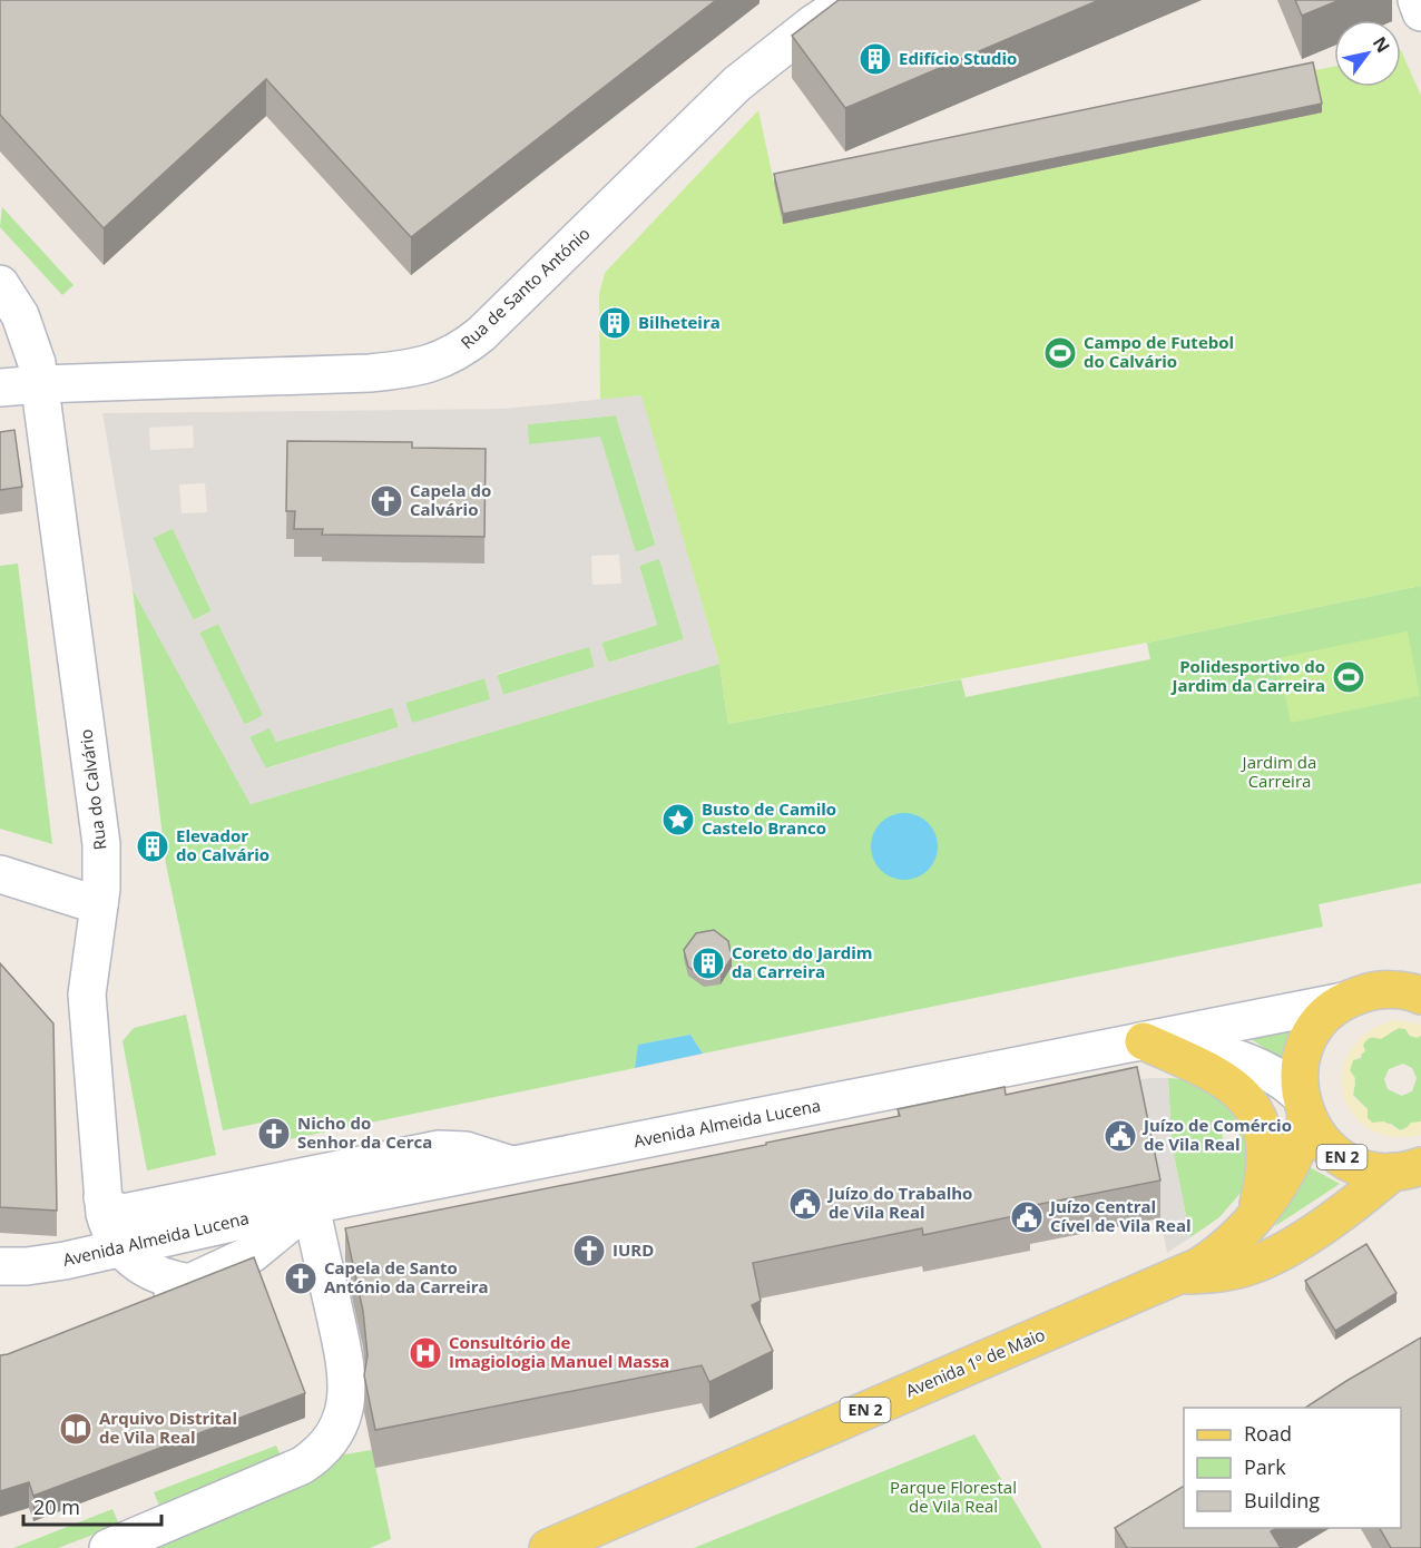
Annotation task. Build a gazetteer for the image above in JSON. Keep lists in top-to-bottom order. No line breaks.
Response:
{"streets":{"main road":["EN 2","Avenida 1º de Maio"],"street":["Rua de Santo António","Rua do Calvário","Avenida Almeida Lucena"]},"crossings":[["Rua de Santo António","Rua do Calvário"],["Rua do Calvário","Avenida Almeida Lucena"],["Avenida Almeida Lucena","EN 2"],["Avenida Almeida Lucena","Avenida 1º de Maio"],["EN 2","Avenida 1º de Maio"]],"parks":["Jardim da Carreira","Parque Florestal de Vila Real"],"places":{"building":["Edifício Studio","Bilheteira","Elevador do Calvário","Coreto do Jardim da Carreira"],"sports":["Campo de Futebol do Calvário","Polidesportivo do Jardim da Carreira"],"church":["Capela do Calvário","Nicho do Senhor da Cerca","IURD","Capela de Santo António da Carreira"],"place":["Busto de Camilo Castelo Branco"],"public building":["Juízo de Comércio de Vila Real","Juízo do Trabalho de Vila Real","Juízo Central Cível de Vila Real"],"hospital":["Consultório de Imagiologia Manuel Massa"],"library":["Arquivo Distrital de Vila Real"]},"legend":["Road","Park","Building"],"scale_bar":"20 m","north":"top right"}
